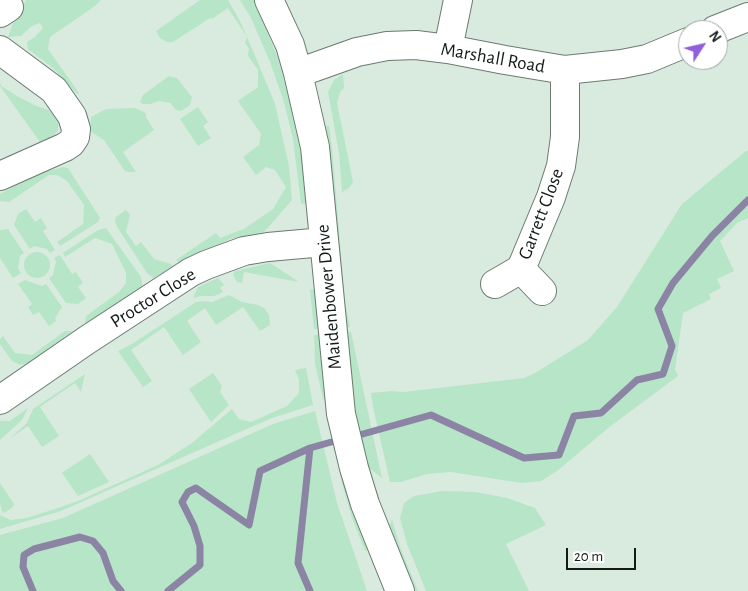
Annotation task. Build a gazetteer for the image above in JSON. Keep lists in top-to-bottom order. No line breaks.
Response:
{"streets":{"street":["Marshall Road","Garrett Close","Maidenbower Drive","Proctor Close"]},"crossings":[["Marshall Road","Garrett Close"],["Marshall Road","Maidenbower Drive"],["Maidenbower Drive","Proctor Close"]],"scale_bar":"20 m","north":"top right"}
